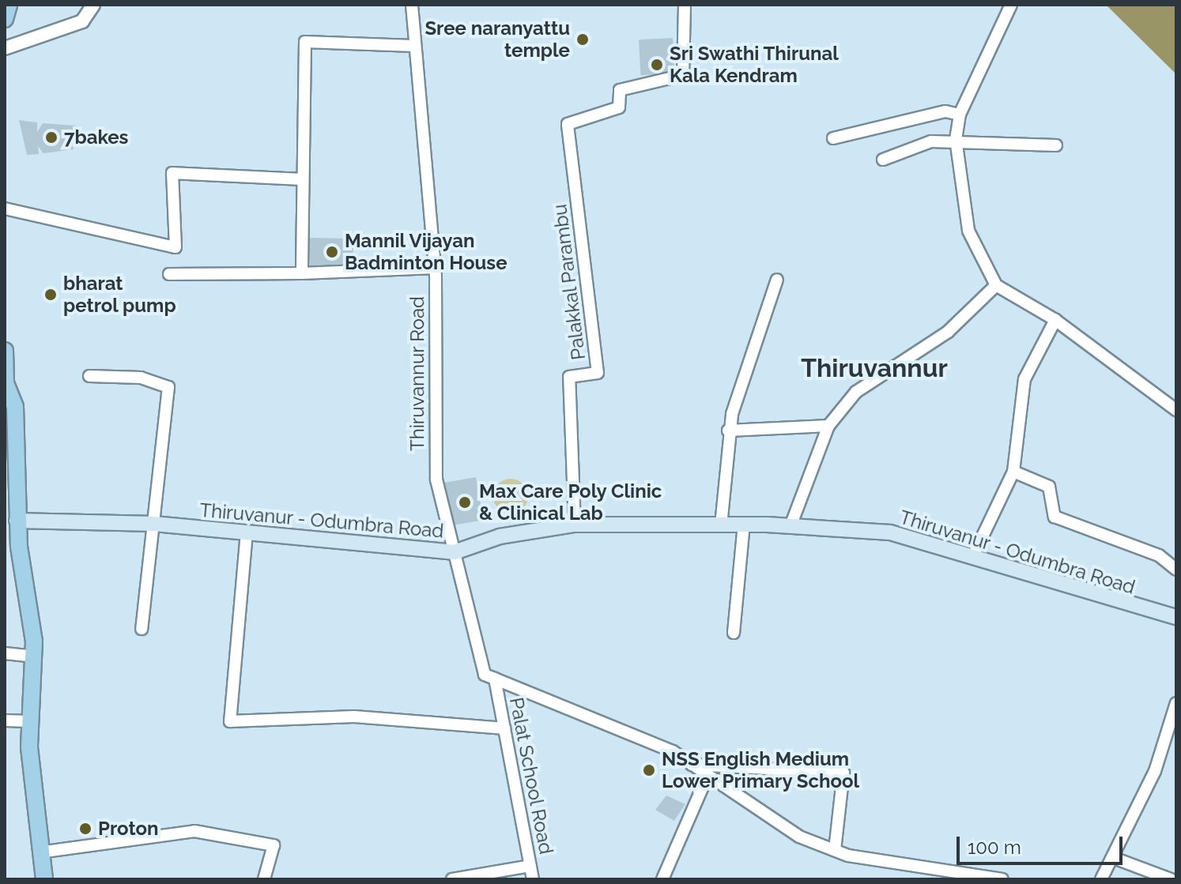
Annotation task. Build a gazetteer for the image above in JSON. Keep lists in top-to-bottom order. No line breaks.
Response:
{"streets":{"main road":["Thiruvanur - Odumbra Road"],"street":["Palakkal Parambu","Thiruvannur Road","Palat School Road"]},"crossings":[["Palakkal Parambu","Thiruvanur - Odumbra Road"],["Thiruvannur Road","Thiruvanur - Odumbra Road"],["Thiruvannur Road","Palat School Road"]],"districts":["Thiruvannur"],"places":["Sree naranyattu temple","Sri Swathi Thirunal Kala Kendram","7bakes","Mannil Vijayan Badminton House","bharat petrol pump","Max Care Poly Clinic & Clinical Lab","NSS English Medium Lower Primary School","Proton"],"scale_bar":"100 m"}
